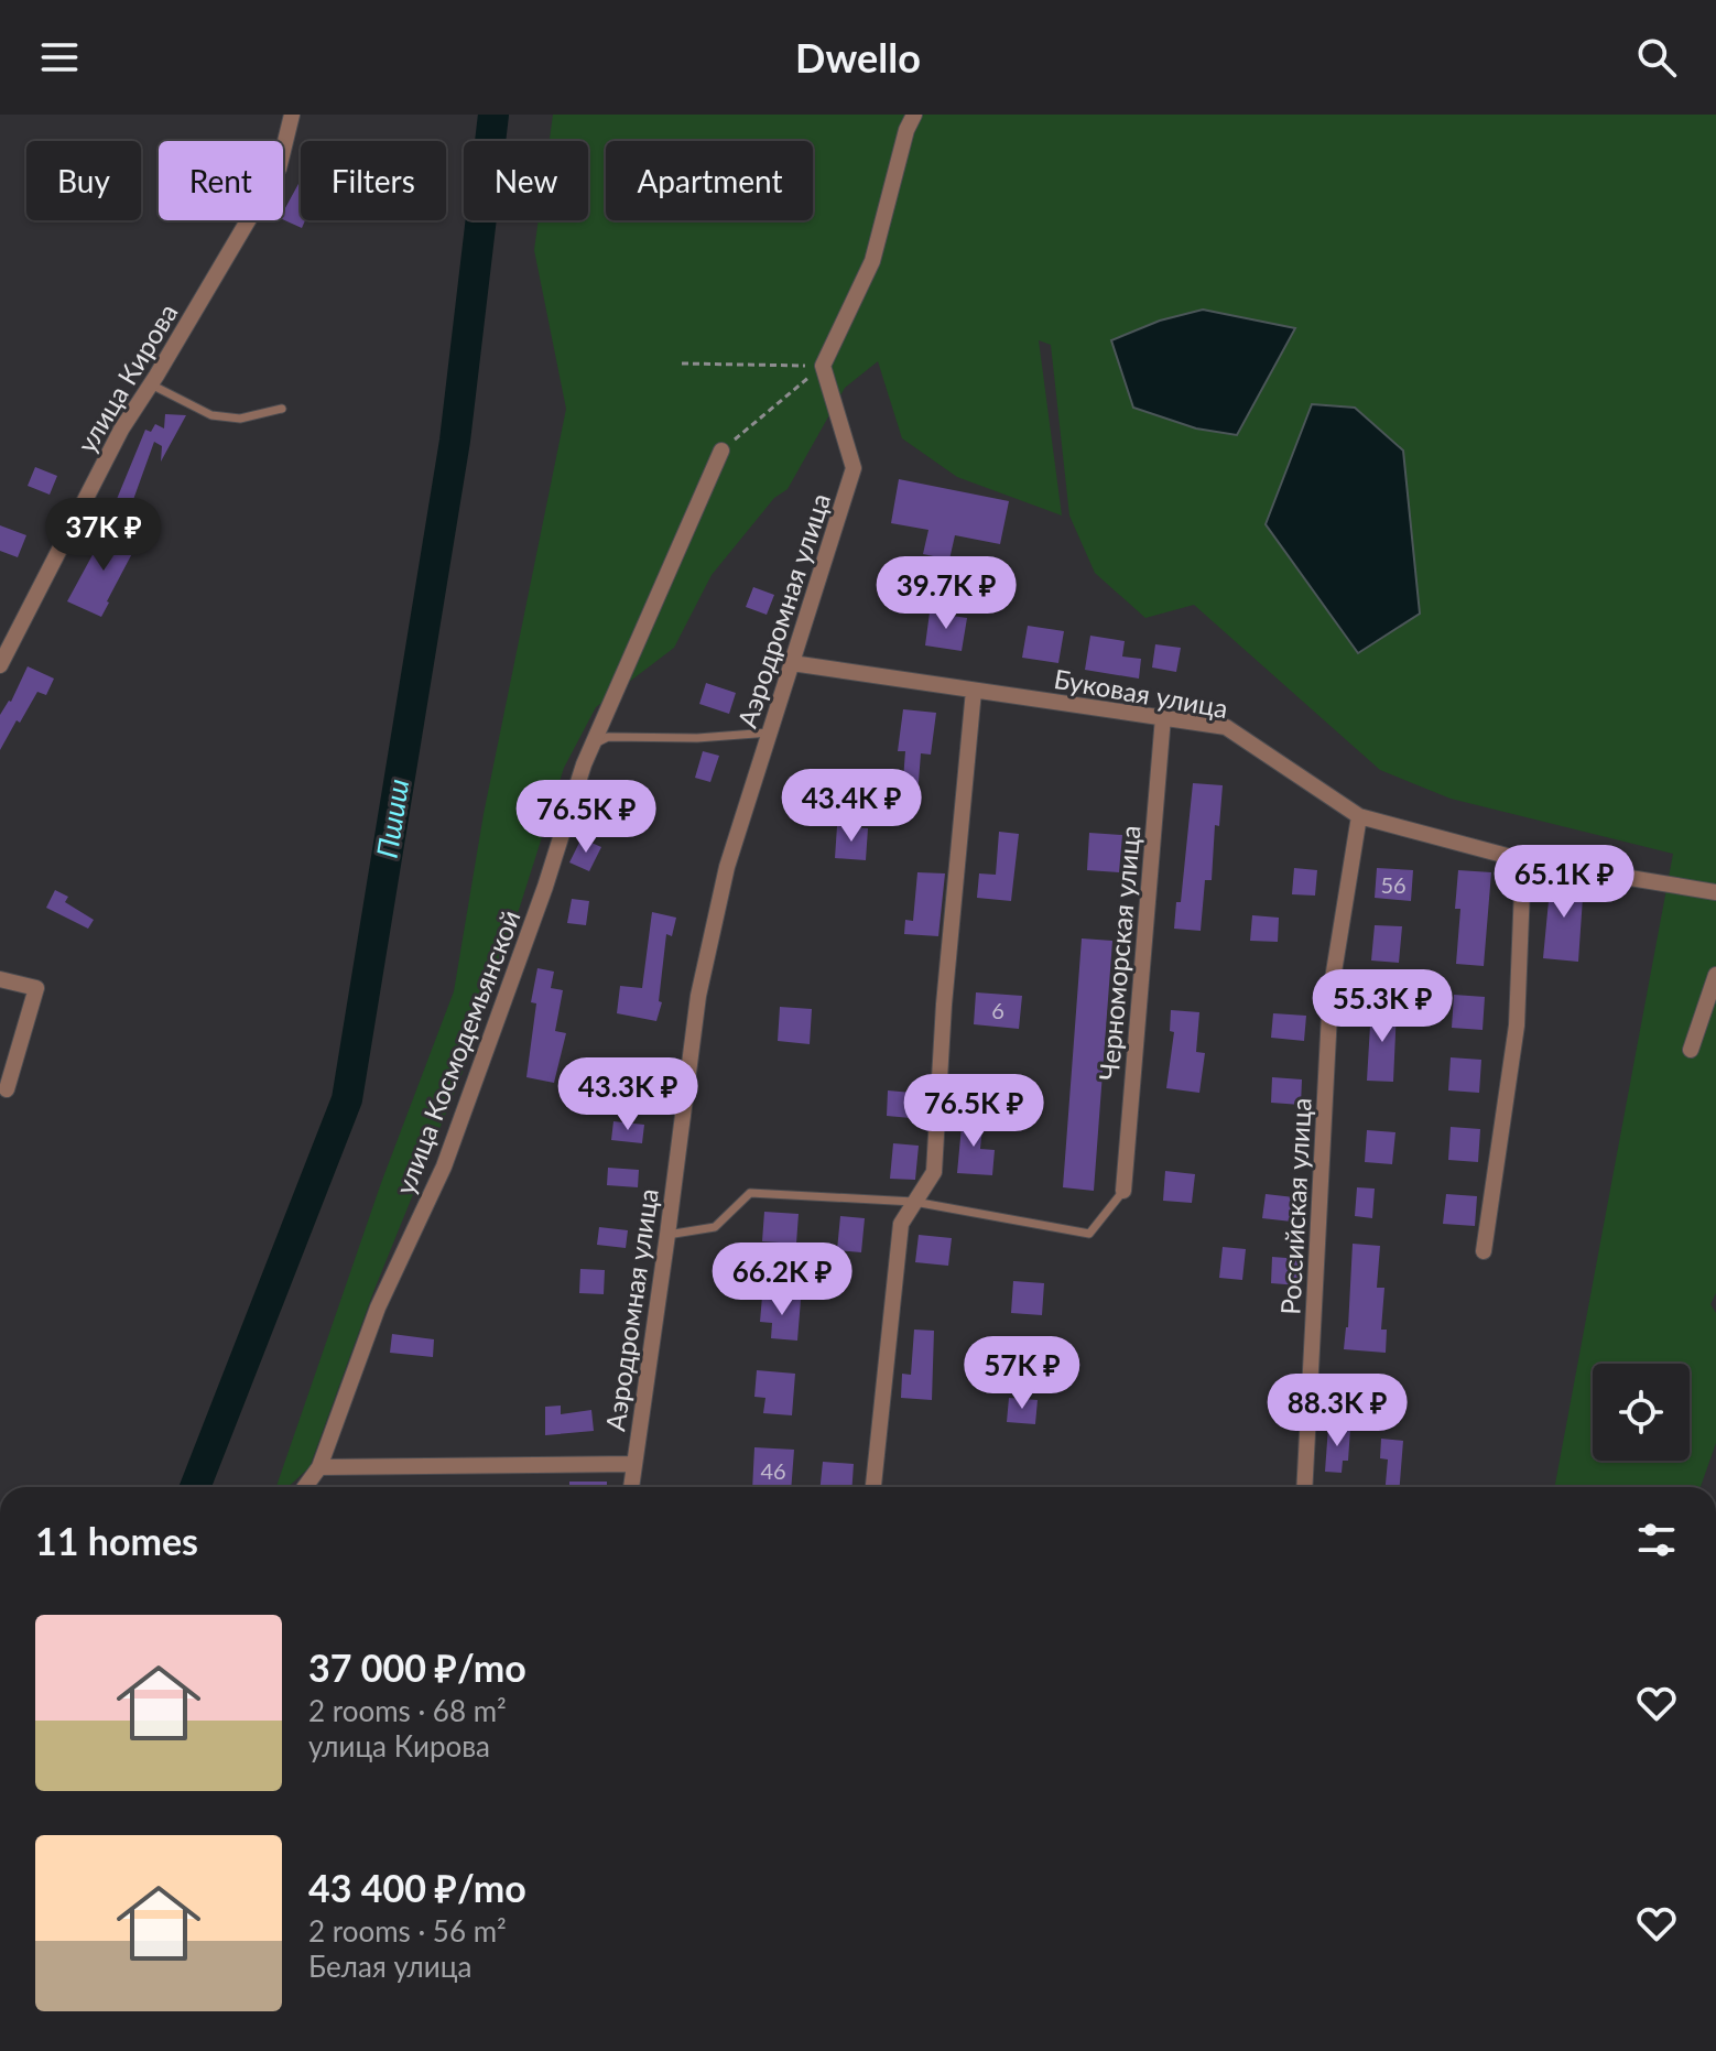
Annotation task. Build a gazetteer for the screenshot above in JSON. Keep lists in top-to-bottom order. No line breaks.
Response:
{"streets":{"street":["улица Кирова","Аэродромная улица","Буковая улица","Черноморская улица","улица Космодемьянской","Российская улица"]},"crossings":[["Аэродромная улица","Буковая улица"],["Буковая улица","Черноморская улица"],["Буковая улица","Российская улица"]],"water":["Пшиш"],"house_numbers":["56","6","46"],"page":{"header":"Dwello","chip":["Buy","Rent","Filters","New","Apartment"],"price":["37K ₽","39.7K ₽","43.4K ₽","76.5K ₽","65.1K ₽","55.3K ₽","43.3K ₽","76.5K ₽","66.2K ₽","57K ₽","88.3K ₽"],"heading":"11 homes","list":[{"name":"37 000 ₽/mo","note":"2 rooms · 68 m² · улица Кирова"},{"name":"43 400 ₽/mo","note":"2 rooms · 56 m² · Белая улица"}]}}
